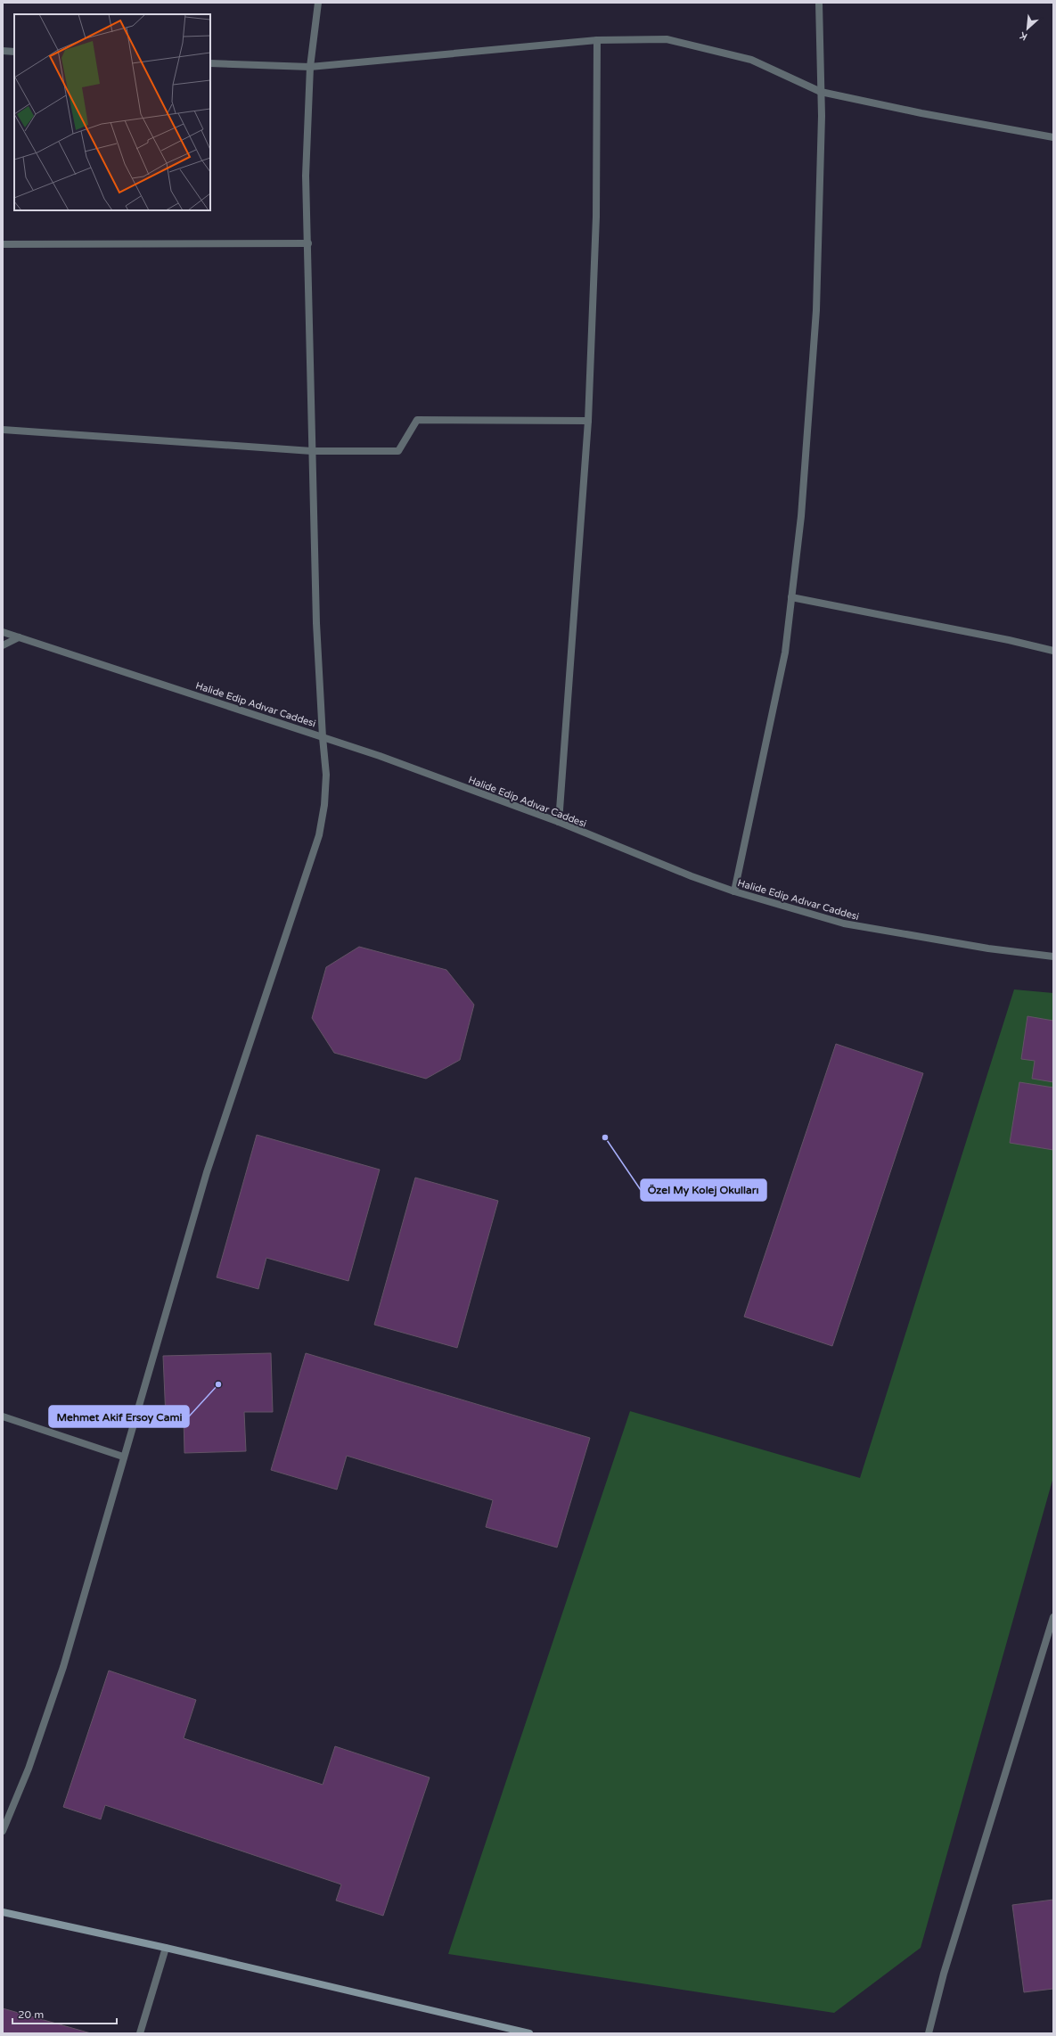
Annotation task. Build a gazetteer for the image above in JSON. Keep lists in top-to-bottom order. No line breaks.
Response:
{"streets":{"street":["Halide Edip Adıvar Caddesi"]},"places":["Özel My Kolej Okulları","Mehmet Akif Ersoy Cami"],"scale_bar":"20 m","north":"bottom left"}
